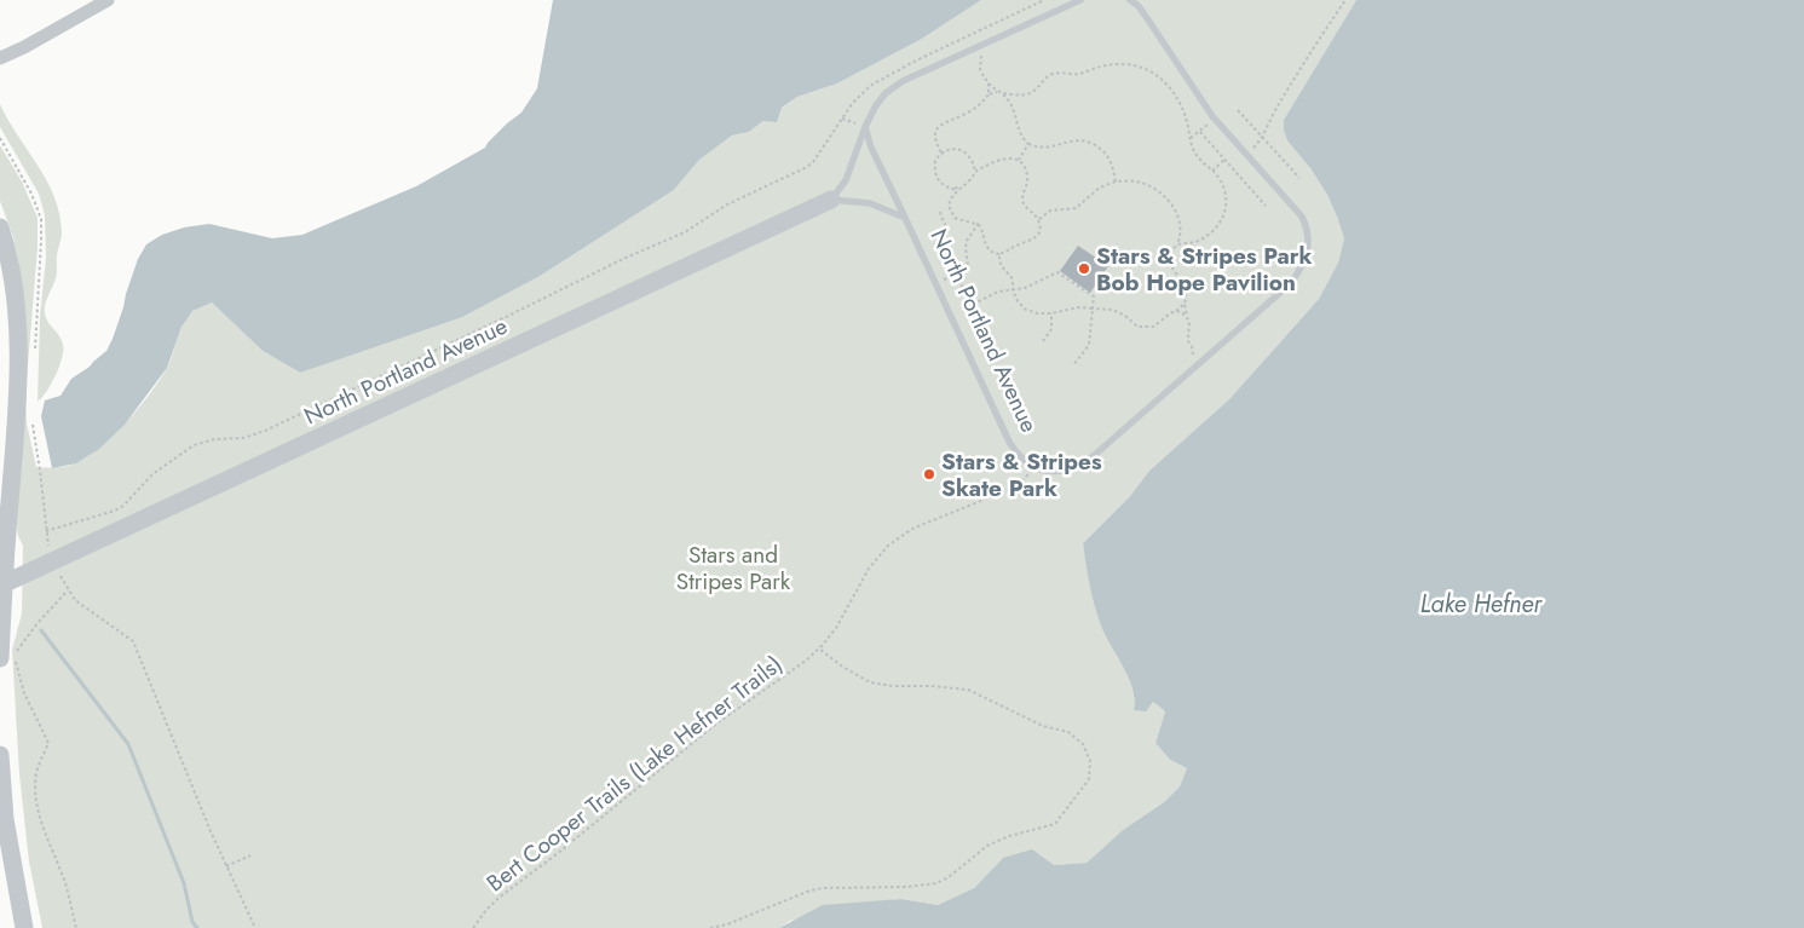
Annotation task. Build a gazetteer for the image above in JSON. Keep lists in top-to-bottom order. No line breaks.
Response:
{"streets":{"street":["North Portland Avenue"],"path":["Bert Cooper Trails (Lake Hefner Trails)"]},"crossings":[["North Portland Avenue","Bert Cooper Trails (Lake Hefner Trails)"]],"water":["Lake Hefner"],"parks":["Stars and Stripes Park"],"places":["Stars & Stripes Park Bob Hope Pavilion","Stars & Stripes Skate Park"]}
